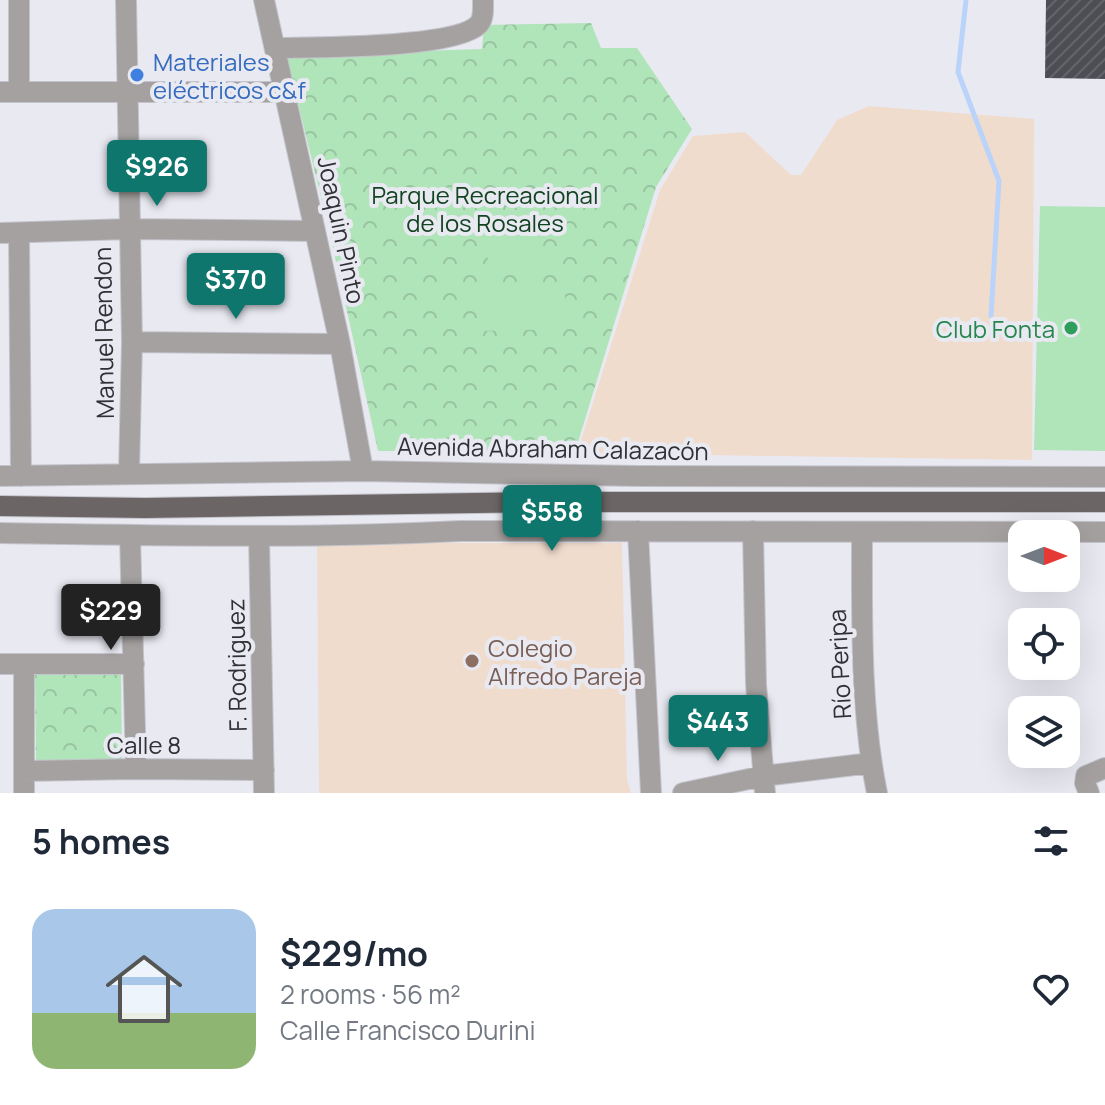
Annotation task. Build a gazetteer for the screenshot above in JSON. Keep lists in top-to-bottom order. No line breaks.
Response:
{"streets":{"street":["Joaquin Pinto","Manuel Rendon","Avenida Abraham Calazacón","Río Peripa","F. Rodriguez","Calle 8"]},"crossings":[["Joaquin Pinto","Avenida Abraham Calazacón"],["Manuel Rendon","Avenida Abraham Calazacón"],["F. Rodriguez","Calle 8"]],"parks":["Parque Recreacional de los Rosales"],"places":["Materiales eléctricos c&f","Club Fonta","Colegio Alfredo Pareja"],"north":"right","page":{"price":["$926","$370","$558","$229","$443"],"heading":"5 homes","list":[{"name":"$229/mo","note":"2 rooms · 56 m² · Calle Francisco Durini"}]}}
